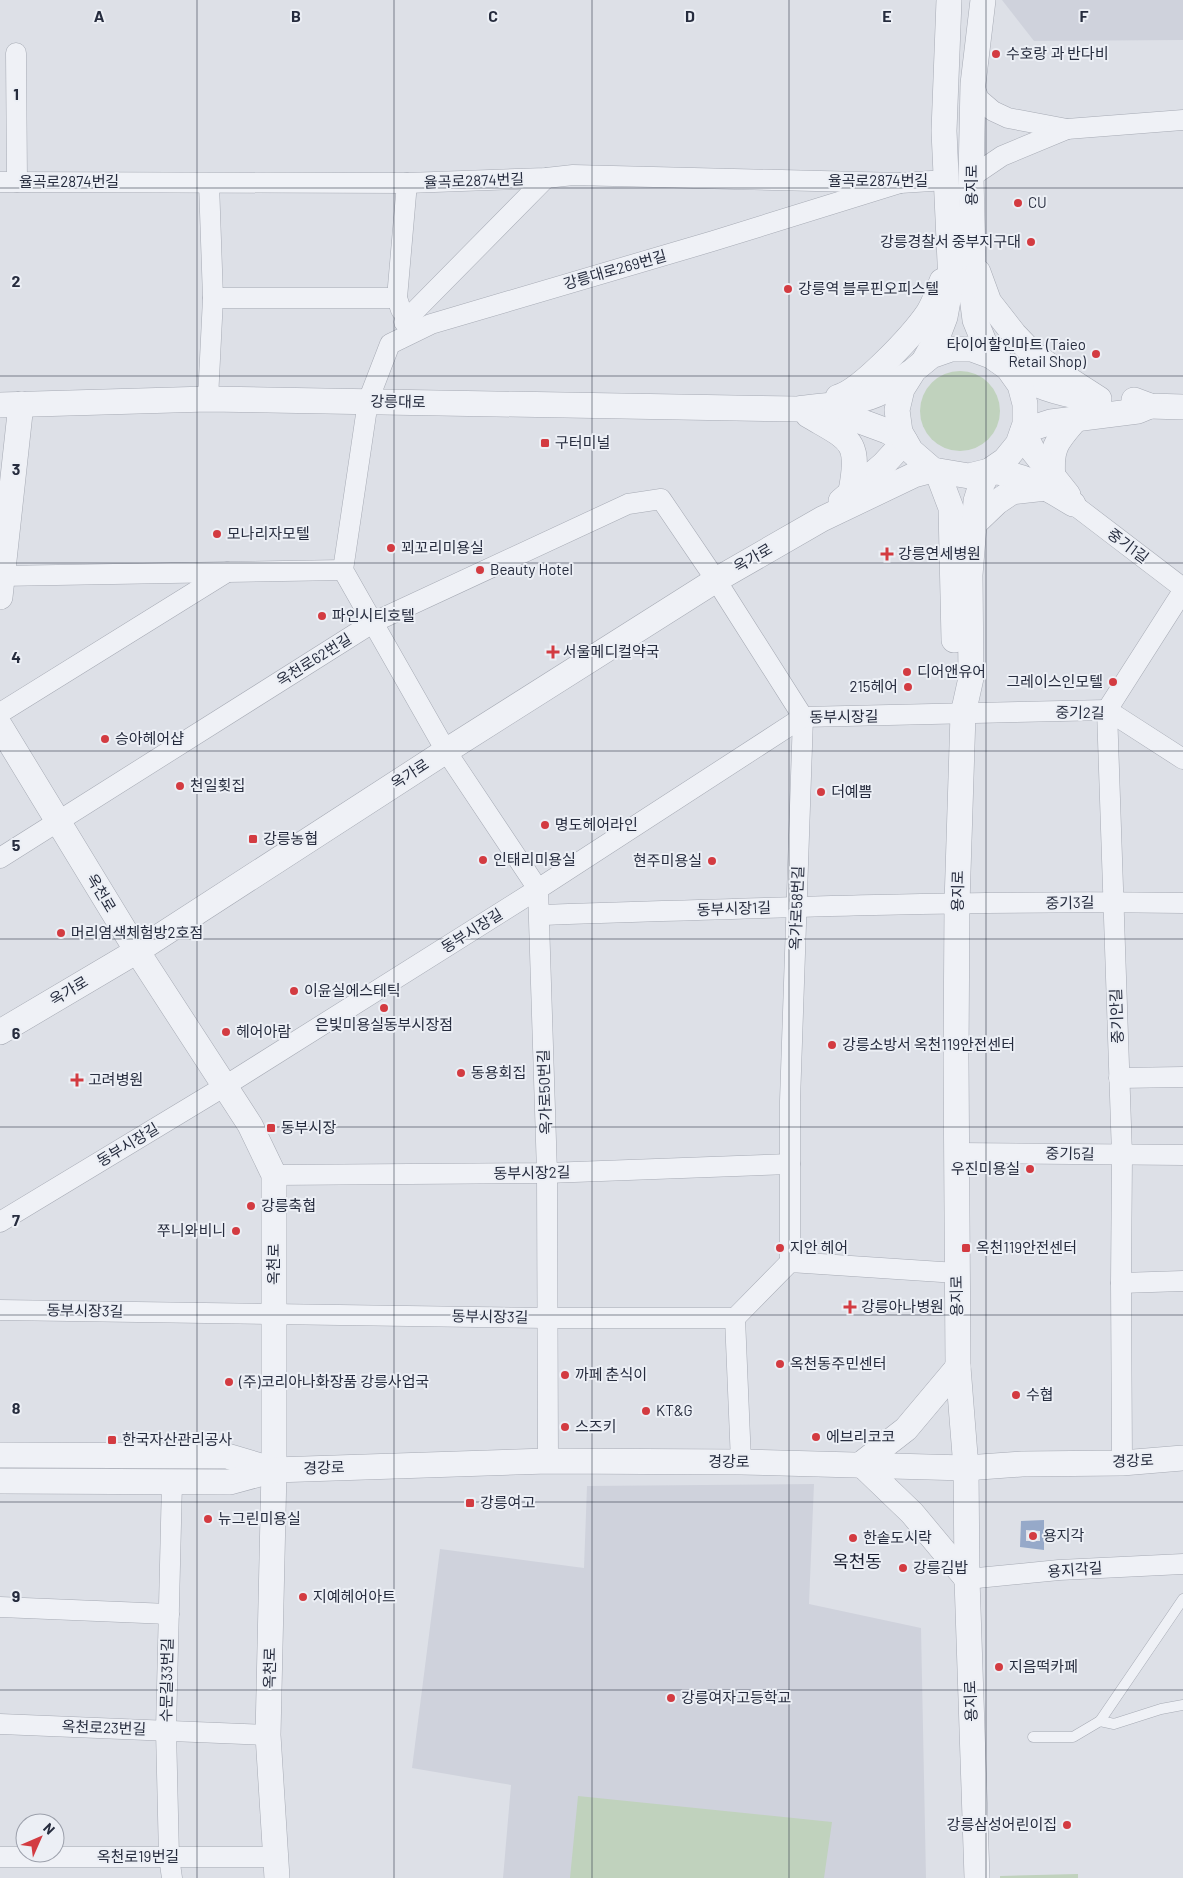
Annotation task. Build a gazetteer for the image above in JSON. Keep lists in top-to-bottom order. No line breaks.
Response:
{"streets":{"street":["율곡로2874번길","용지로","강릉대로269번길","강릉대로","중기1길","옥가로","옥천로62번길","중기2길","동부시장길","옥천로","중기3길","옥가로58번길","동부시장1길","중기안길","옥가로50번길","중기5길","동부시장2길","동부시장3길","경강로","용지각길","수문길33번길","옥천로23번길","옥천로19번길"]},"crossings":[["율곡로2874번길","용지로"],["율곡로2874번길","강릉대로269번길"],["용지로","중기2길"],["용지로","동부시장길"],["용지로","중기3길"],["용지로","동부시장1길"],["용지로","중기5길"],["용지로","경강로"],["용지로","용지각길"],["옥가로","옥천로62번길"],["옥가로","옥천로"],["옥가로","옥가로50번길"],["옥천로62번길","옥천로"],["옥천로62번길","옥가로50번길"],["중기2길","동부시장길"],["중기2길","중기안길"],["동부시장길","옥천로"],["동부시장길","옥가로58번길"],["동부시장길","옥가로50번길"],["옥천로","동부시장2길"],["옥천로","동부시장3길"],["옥천로","경강로"],["옥천로","옥천로23번길"],["옥천로","옥천로19번길"],["중기3길","동부시장1길"],["중기3길","중기안길"],["옥가로58번길","동부시장1길"],["옥가로58번길","동부시장2길"],["동부시장1길","옥가로50번길"],["중기안길","중기5길"],["중기안길","경강로"],["옥가로50번길","동부시장2길"],["옥가로50번길","동부시장3길"],["옥가로50번길","경강로"],["경강로","수문길33번길"],["수문길33번길","옥천로23번길"],["수문길33번길","옥천로19번길"]],"districts":["옥천동"],"places":{"other":["수호랑 과 반다비","CU","강릉경찰서 중부지구대","강릉역 블루핀오피스텔","타이어할인마트 (Taieo Retail Shop)","모나리자모텔","꾀꼬리미용실","Beauty Hotel","파인시티호텔","디어앤유어","그레이스인모텔","215헤어","승아헤어샵","천일횟집","더예쁨","명도헤어라인","인태리미용실","현주미용실","머리염색체험방2호점","이윤실에스테틱","은빛미용실동부시장점","헤어아람","강릉소방서 옥천119안전센터","동용회집","우진미용실","강릉축협","쭈니와비니","지안 헤어","옥천동주민센터","까페 춘식이","(주)코리아나화장품 강릉사업국","수협","KT&G","스즈키","에브리코코","뉴그린미용실","용지각","한솥도시락","강릉김밥","지예헤어아트","지음떡카페","강릉여자고등학교","강릉삼성어린이집"],"transit":["구터미널","강릉농협","동부시장","옥천119안전센터","한국자산관리공사","강릉여고"],"health":["강릉연세병원","서울메디컬약국","고려병원","강릉아나병원"]},"north":"top right","grid":{"columns":["A","B","C","D","E","F"],"rows":["1","2","3","4","5","6","7","8","9"]}}
